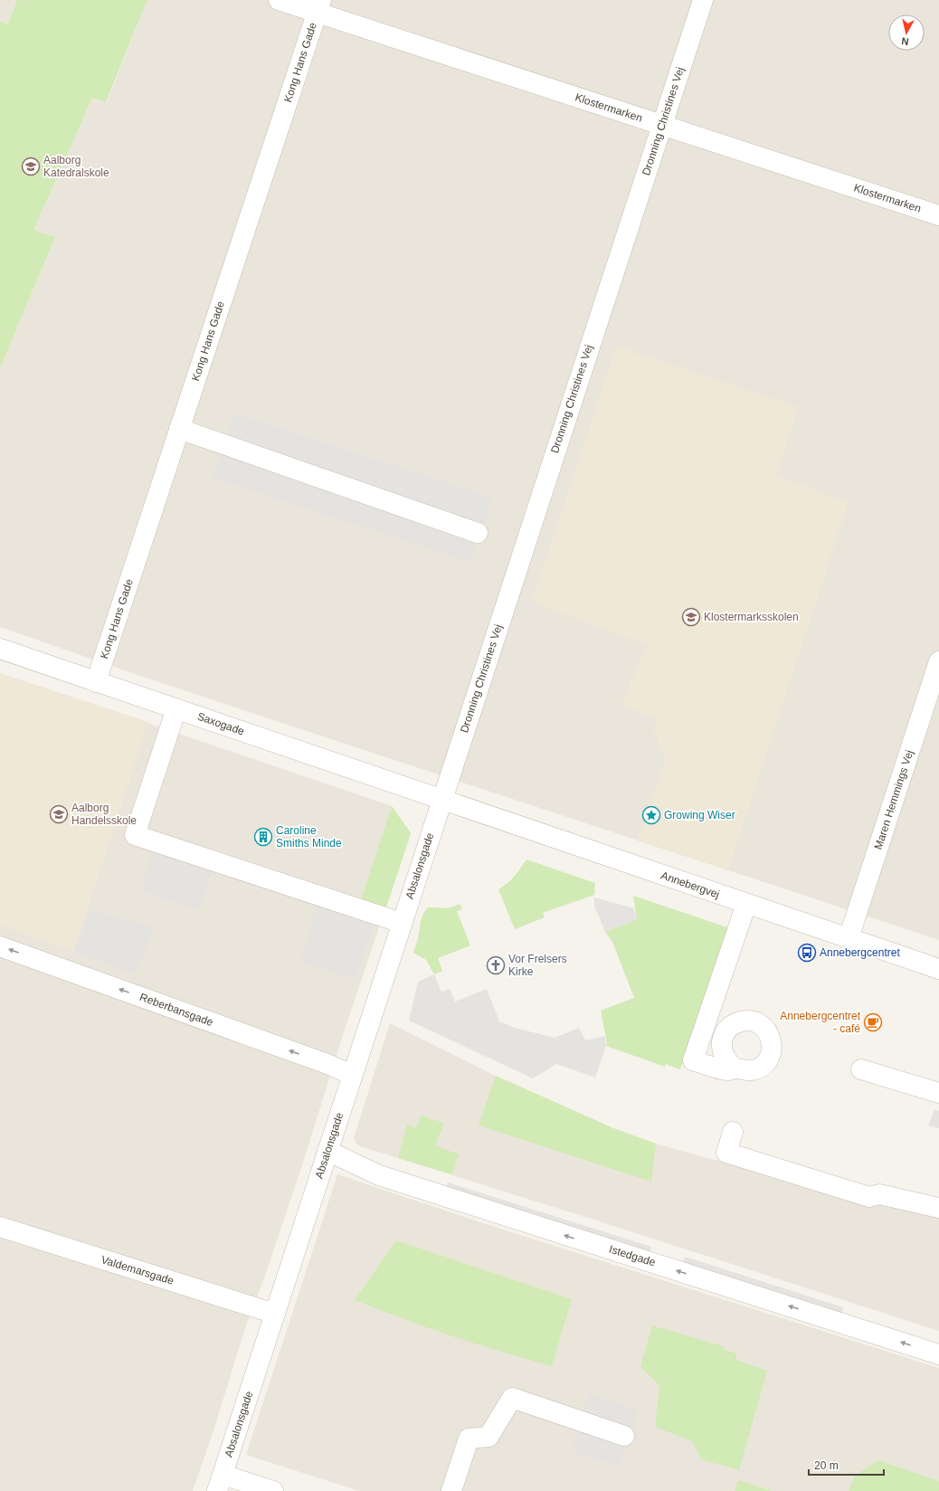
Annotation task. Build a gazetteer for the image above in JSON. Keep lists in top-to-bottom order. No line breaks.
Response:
{"streets":{"street":["Kong Hans Gade","Klostermarken","Dronning Christines Vej","Saxogade","Maren Hemmings Vej","Absalonsgade","Annebergvej","Reberbansgade","Istedgade","Valdemarsgade"]},"crossings":[["Kong Hans Gade","Klostermarken"],["Kong Hans Gade","Saxogade"],["Klostermarken","Dronning Christines Vej"],["Dronning Christines Vej","Saxogade"],["Dronning Christines Vej","Absalonsgade"],["Dronning Christines Vej","Annebergvej"],["Saxogade","Absalonsgade"],["Saxogade","Annebergvej"],["Maren Hemmings Vej","Annebergvej"],["Absalonsgade","Annebergvej"],["Absalonsgade","Reberbansgade"],["Absalonsgade","Istedgade"],["Absalonsgade","Valdemarsgade"]],"one_way":["Reberbansgade"],"places":{"school or university":["Aalborg Katedralskole","Klostermarksskolen","Aalborg Handelsskole"],"place":["Growing Wiser"],"building":["Caroline Smiths Minde"],"bus stop":["Annebergcentret"],"church":["Vor Frelsers Kirke"],"cafe":["Annebergcentret - café"]},"scale_bar":"20 m","north":"bottom"}
